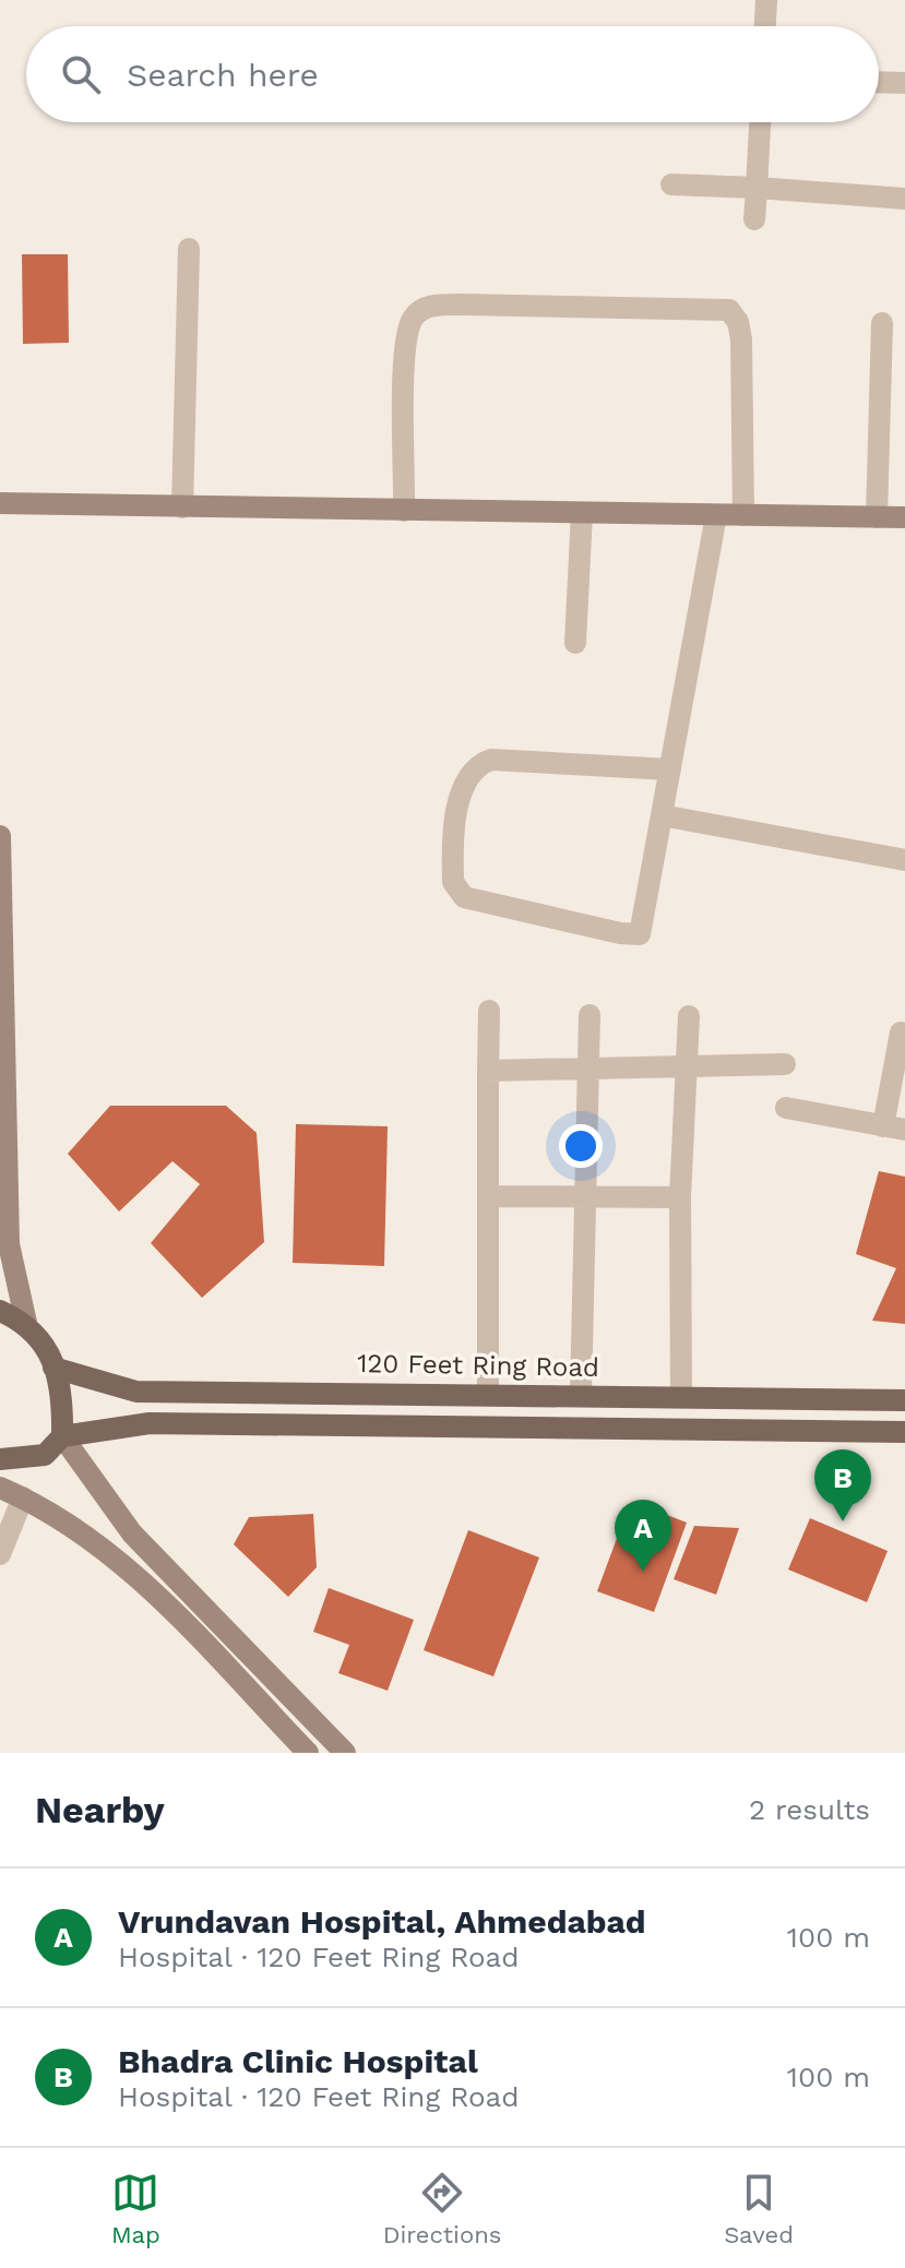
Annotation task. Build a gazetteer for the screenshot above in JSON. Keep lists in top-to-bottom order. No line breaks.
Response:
{"streets":{"main road":["120 Feet Ring Road"]},"page":{"search":"Search here","pins":["B","A"],"heading":["Nearby","2 results"],"list":[{"mark":"A","name":"Vrundavan Hospital, Ahmedabad","note":"Hospital · 120 Feet Ring Road","value":"100 m"},{"mark":"B","name":"Bhadra Clinic Hospital","note":"Hospital · 120 Feet Ring Road","value":"100 m"}],"nav":["Map","Directions","Saved"]}}
